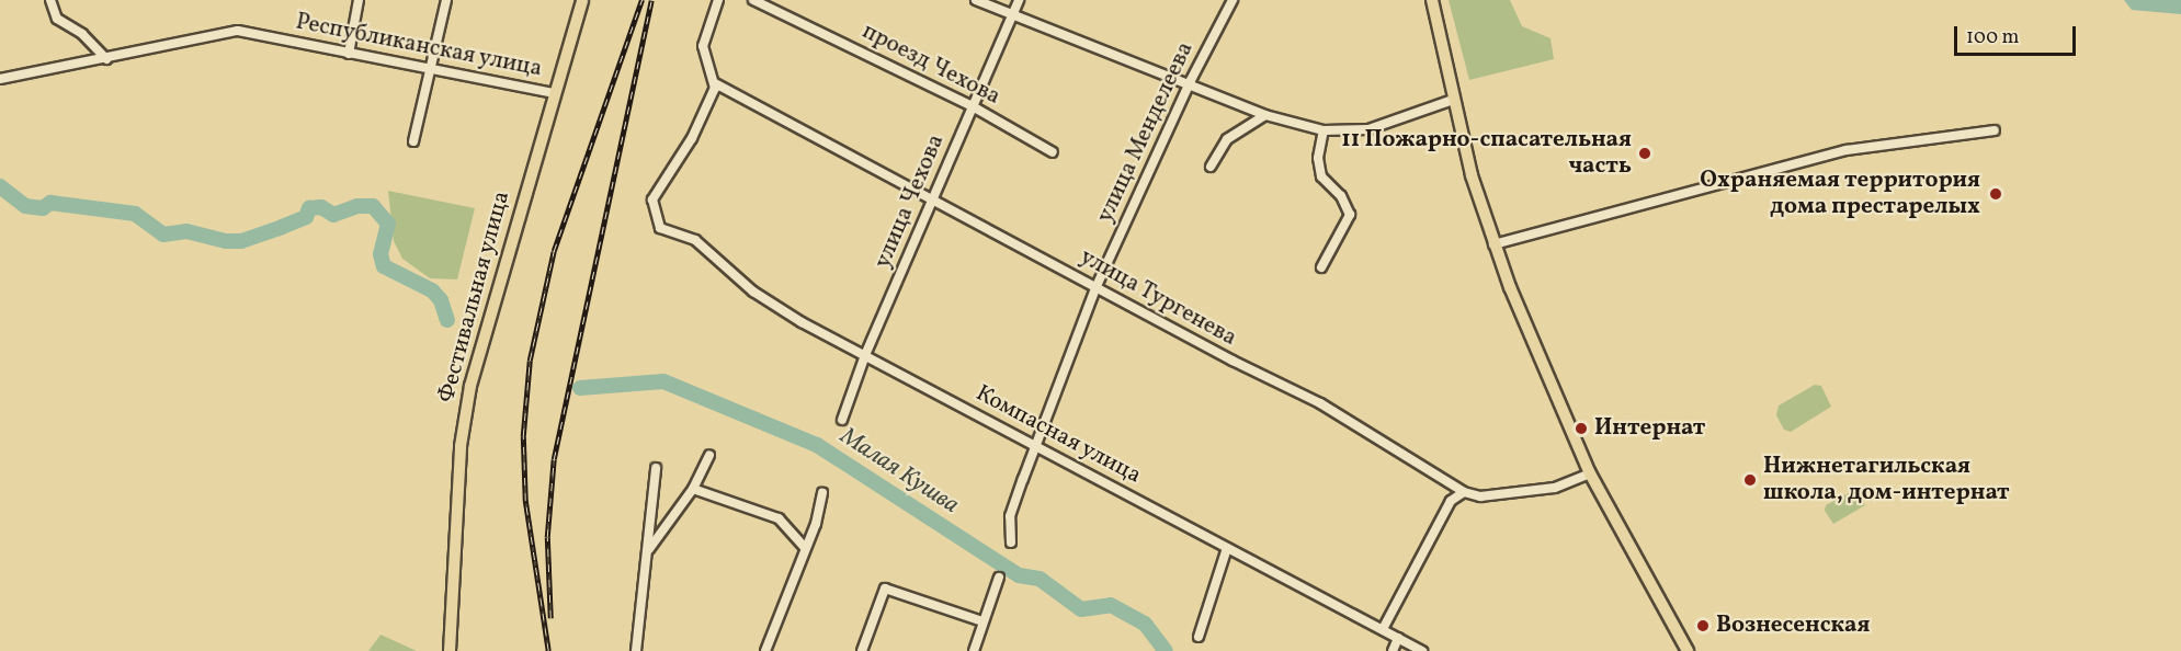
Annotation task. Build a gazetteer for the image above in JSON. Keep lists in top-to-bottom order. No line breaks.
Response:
{"streets":{"main road":["Фестивальная улица"],"street":["Республиканская улица","проезд Чехова","улица Менделеева","улица Чехова","улица Тургенева","Компасная улица"]},"crossings":[["Республиканская улица","Фестивальная улица"],["проезд Чехова","улица Чехова"],["улица Менделеева","улица Тургенева"],["улица Менделеева","Компасная улица"],["улица Чехова","улица Тургенева"],["улица Чехова","Компасная улица"],["улица Тургенева","Компасная улица"]],"water":["Малая Кушва"],"places":["11 Пожарно-спасательная часть","Охраняемая территория дома престарелых","Интернат","Нижнетагильская школа, дом-интернат","Вознесенская"],"scale_bar":"100 m"}
